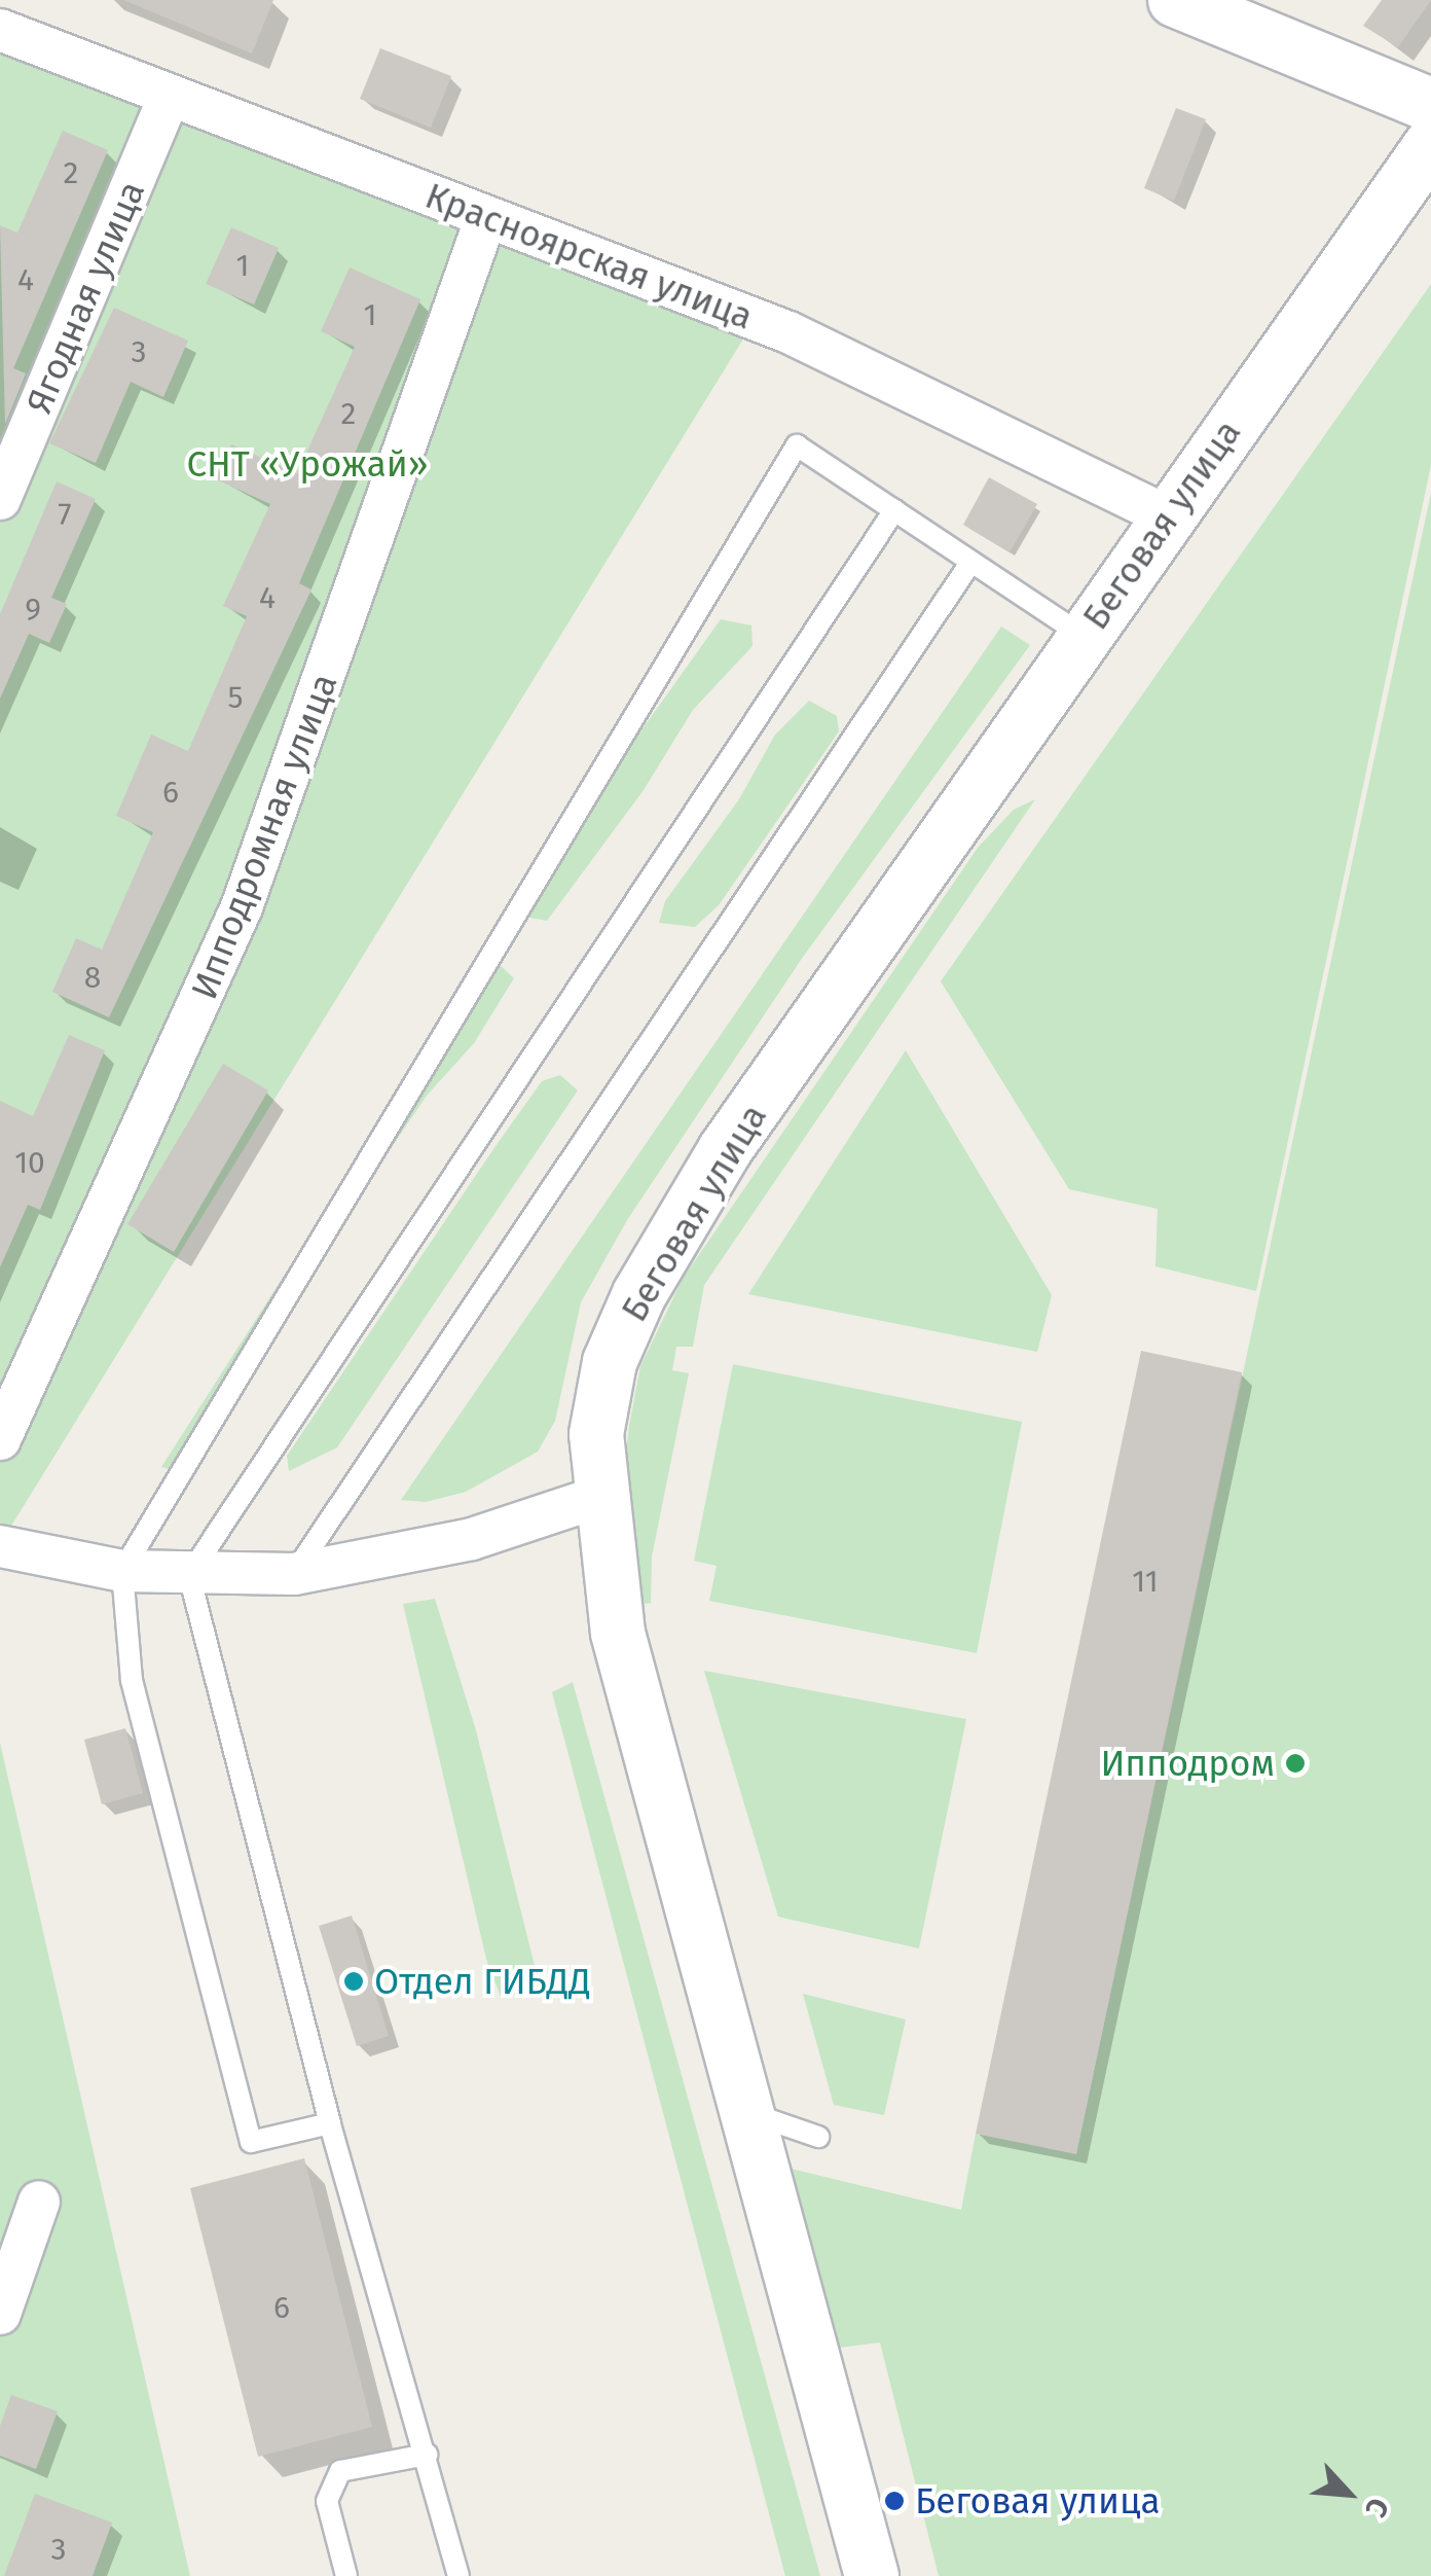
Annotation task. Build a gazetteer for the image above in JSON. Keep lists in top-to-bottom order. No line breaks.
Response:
{"streets":{"street":["Красноярская улица","Ягодная улица","Беговая улица","Ипподромная улица"]},"crossings":[["Красноярская улица","Ягодная улица"],["Красноярская улица","Беговая улица"],["Красноярская улица","Ипподромная улица"]],"parks":["СНТ «Урожай»"],"places":["Ипподром","Отдел ГИБДД","Беговая улица"],"house_numbers":["2","1","4","1","3","2","7","4","9","5","6","8","10","11","6","3"],"north":"bottom right"}
